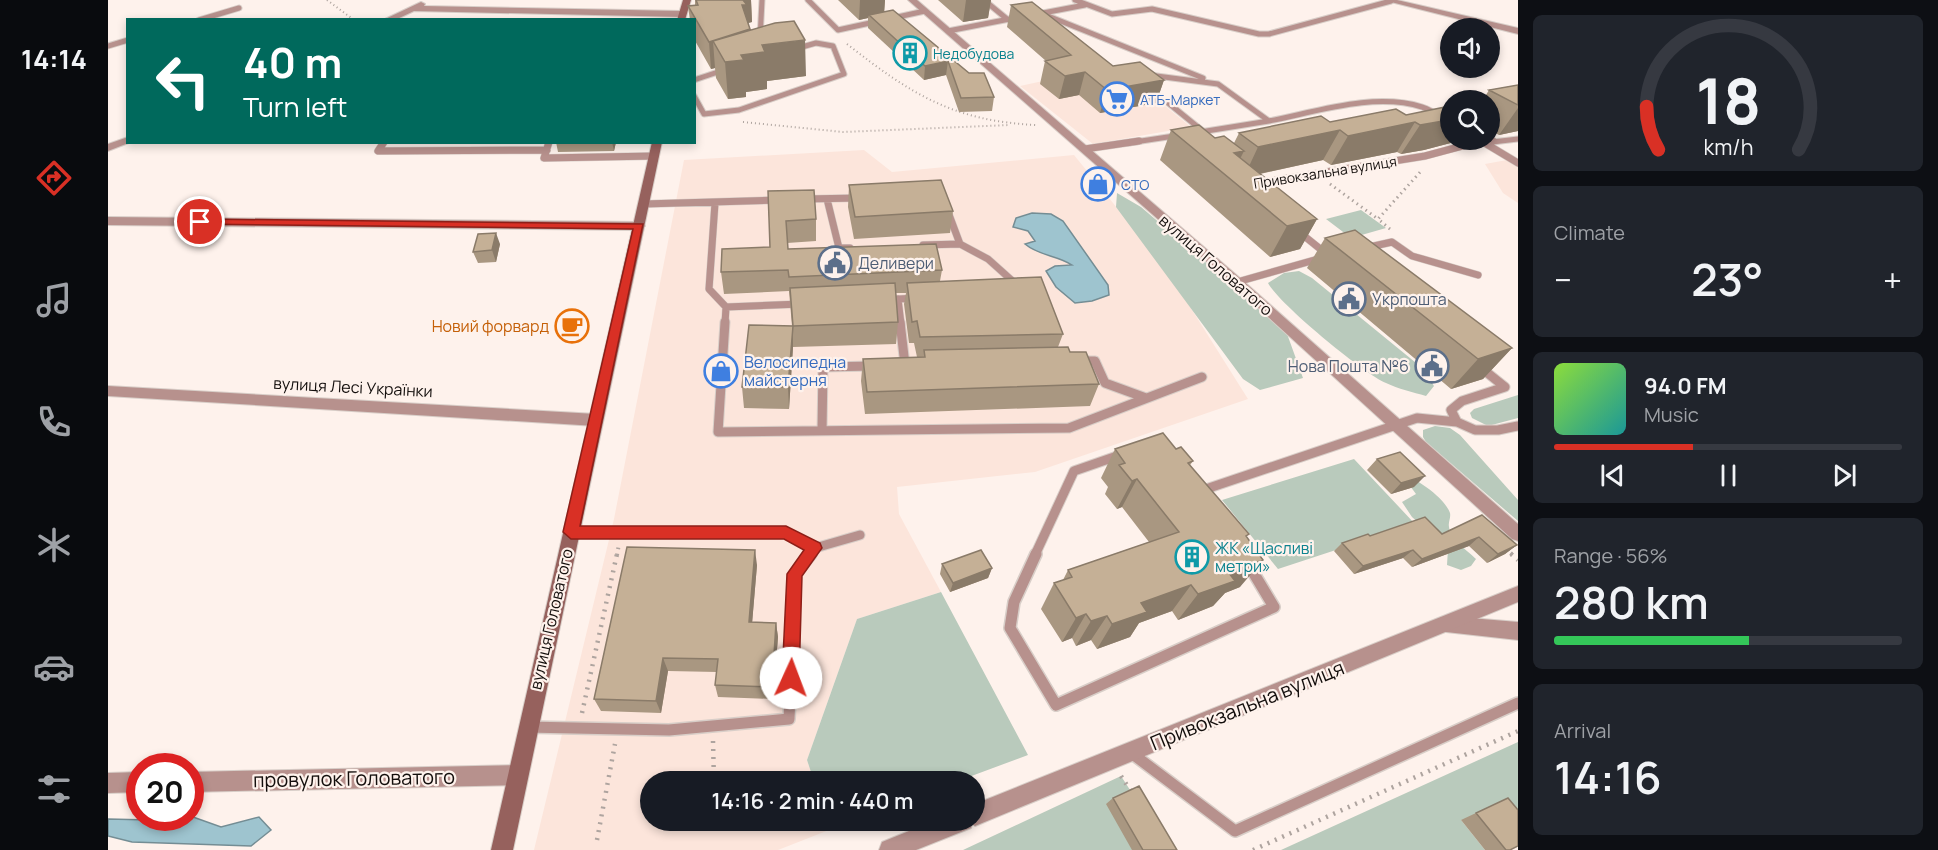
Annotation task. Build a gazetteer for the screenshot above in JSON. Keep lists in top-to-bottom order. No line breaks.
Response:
{"streets":{"main road":["вулиця Головатого"],"street":["Привокзальна вулиця","вулиця Лесі Українки","провулок Головатого"]},"crossings":[["вулиця Головатого","вулиця Лесі Українки"],["вулиця Головатого","провулок Головатого"]],"places":{"building":["Недобудова","ЖК «Щасливі метри»"],"supermarket":["АТБ-Маркет"],"shop":["СТО","Велосипедна майстерня"],"public building":["Деливери","Укрпошта","Нова Пошта №6"],"cafe":["Новий форвард"]},"page":{"tabs":"14:14","turn":["40 m","Turn left"],"tile":["Climate",["Range · 56%","280 km"],["Arrival","14:16"]],"heat":["−","23°","+"],"song":["94.0 FM","Music"],"limit":"20","trip":"14:16 · 2 min · 440 m","gauge":["18","km/h"]}}
